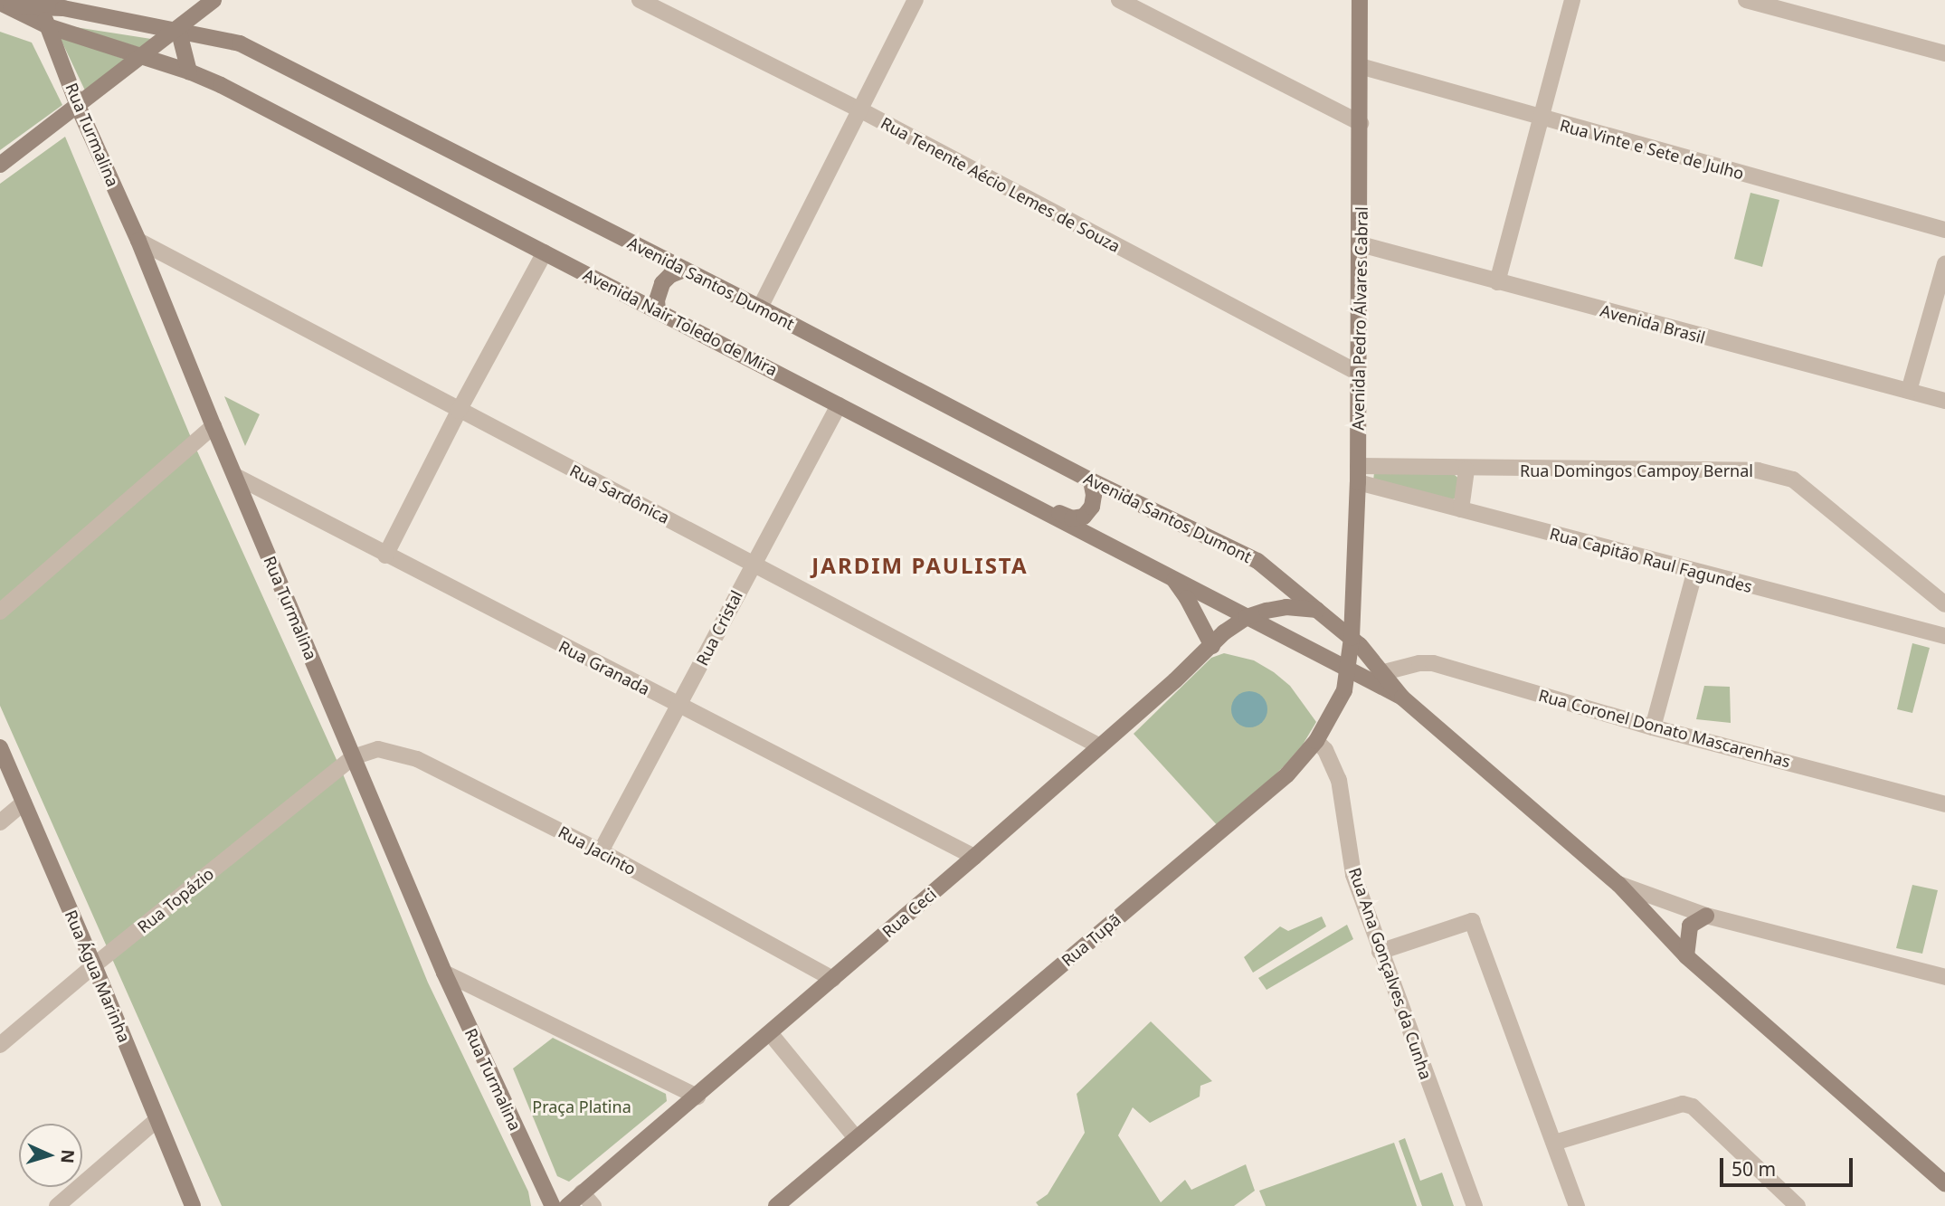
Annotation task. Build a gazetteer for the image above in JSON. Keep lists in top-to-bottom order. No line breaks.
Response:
{"streets":{"main road":["Rua Turmalina","Avenida Santos Dumont","Avenida Pedro Álvares Cabral","Avenida Nair Toledo de Mira","Rua Ceci","Rua Tupã","Rua Água Marinha"],"street":["Rua Vinte e Sete de Julho","Rua Tenente Aécio Lemes de Souza","Avenida Brasil","Rua Domingos Campoy Bernal","Rua Sardônica","Rua Capitão Raul Fagundes","Rua Cristal","Rua Granada","Rua Coronel Donato Mascarenhas","Rua Jacinto","Rua Topázio","Rua Ana Gonçalves da Cunha"]},"crossings":[["Rua Turmalina","Avenida Santos Dumont"],["Rua Turmalina","Rua Sardônica"],["Rua Turmalina","Rua Granada"],["Rua Turmalina","Rua Jacinto"],["Rua Turmalina","Rua Topázio"],["Rua Vinte e Sete de Julho","Avenida Pedro Álvares Cabral"],["Rua Tenente Aécio Lemes de Souza","Avenida Pedro Álvares Cabral"],["Avenida Santos Dumont","Avenida Pedro Álvares Cabral"],["Avenida Santos Dumont","Rua Coronel Donato Mascarenhas"],["Avenida Santos Dumont","Rua Tupã"],["Avenida Pedro Álvares Cabral","Avenida Brasil"],["Avenida Pedro Álvares Cabral","Rua Domingos Campoy Bernal"],["Avenida Pedro Álvares Cabral","Rua Capitão Raul Fagundes"],["Avenida Pedro Álvares Cabral","Rua Tupã"],["Avenida Nair Toledo de Mira","Rua Cristal"],["Rua Domingos Campoy Bernal","Rua Capitão Raul Fagundes"],["Rua Sardônica","Rua Cristal"],["Rua Sardônica","Rua Ceci"],["Rua Cristal","Rua Granada"],["Rua Cristal","Rua Jacinto"],["Rua Granada","Rua Ceci"],["Rua Jacinto","Rua Topázio"],["Rua Jacinto","Rua Ceci"],["Rua Topázio","Rua Água Marinha"],["Rua Tupã","Rua Ana Gonçalves da Cunha"]],"districts":["JARDIM PAULISTA"],"parks":["Praça Platina"],"scale_bar":"50 m","north":"right"}
